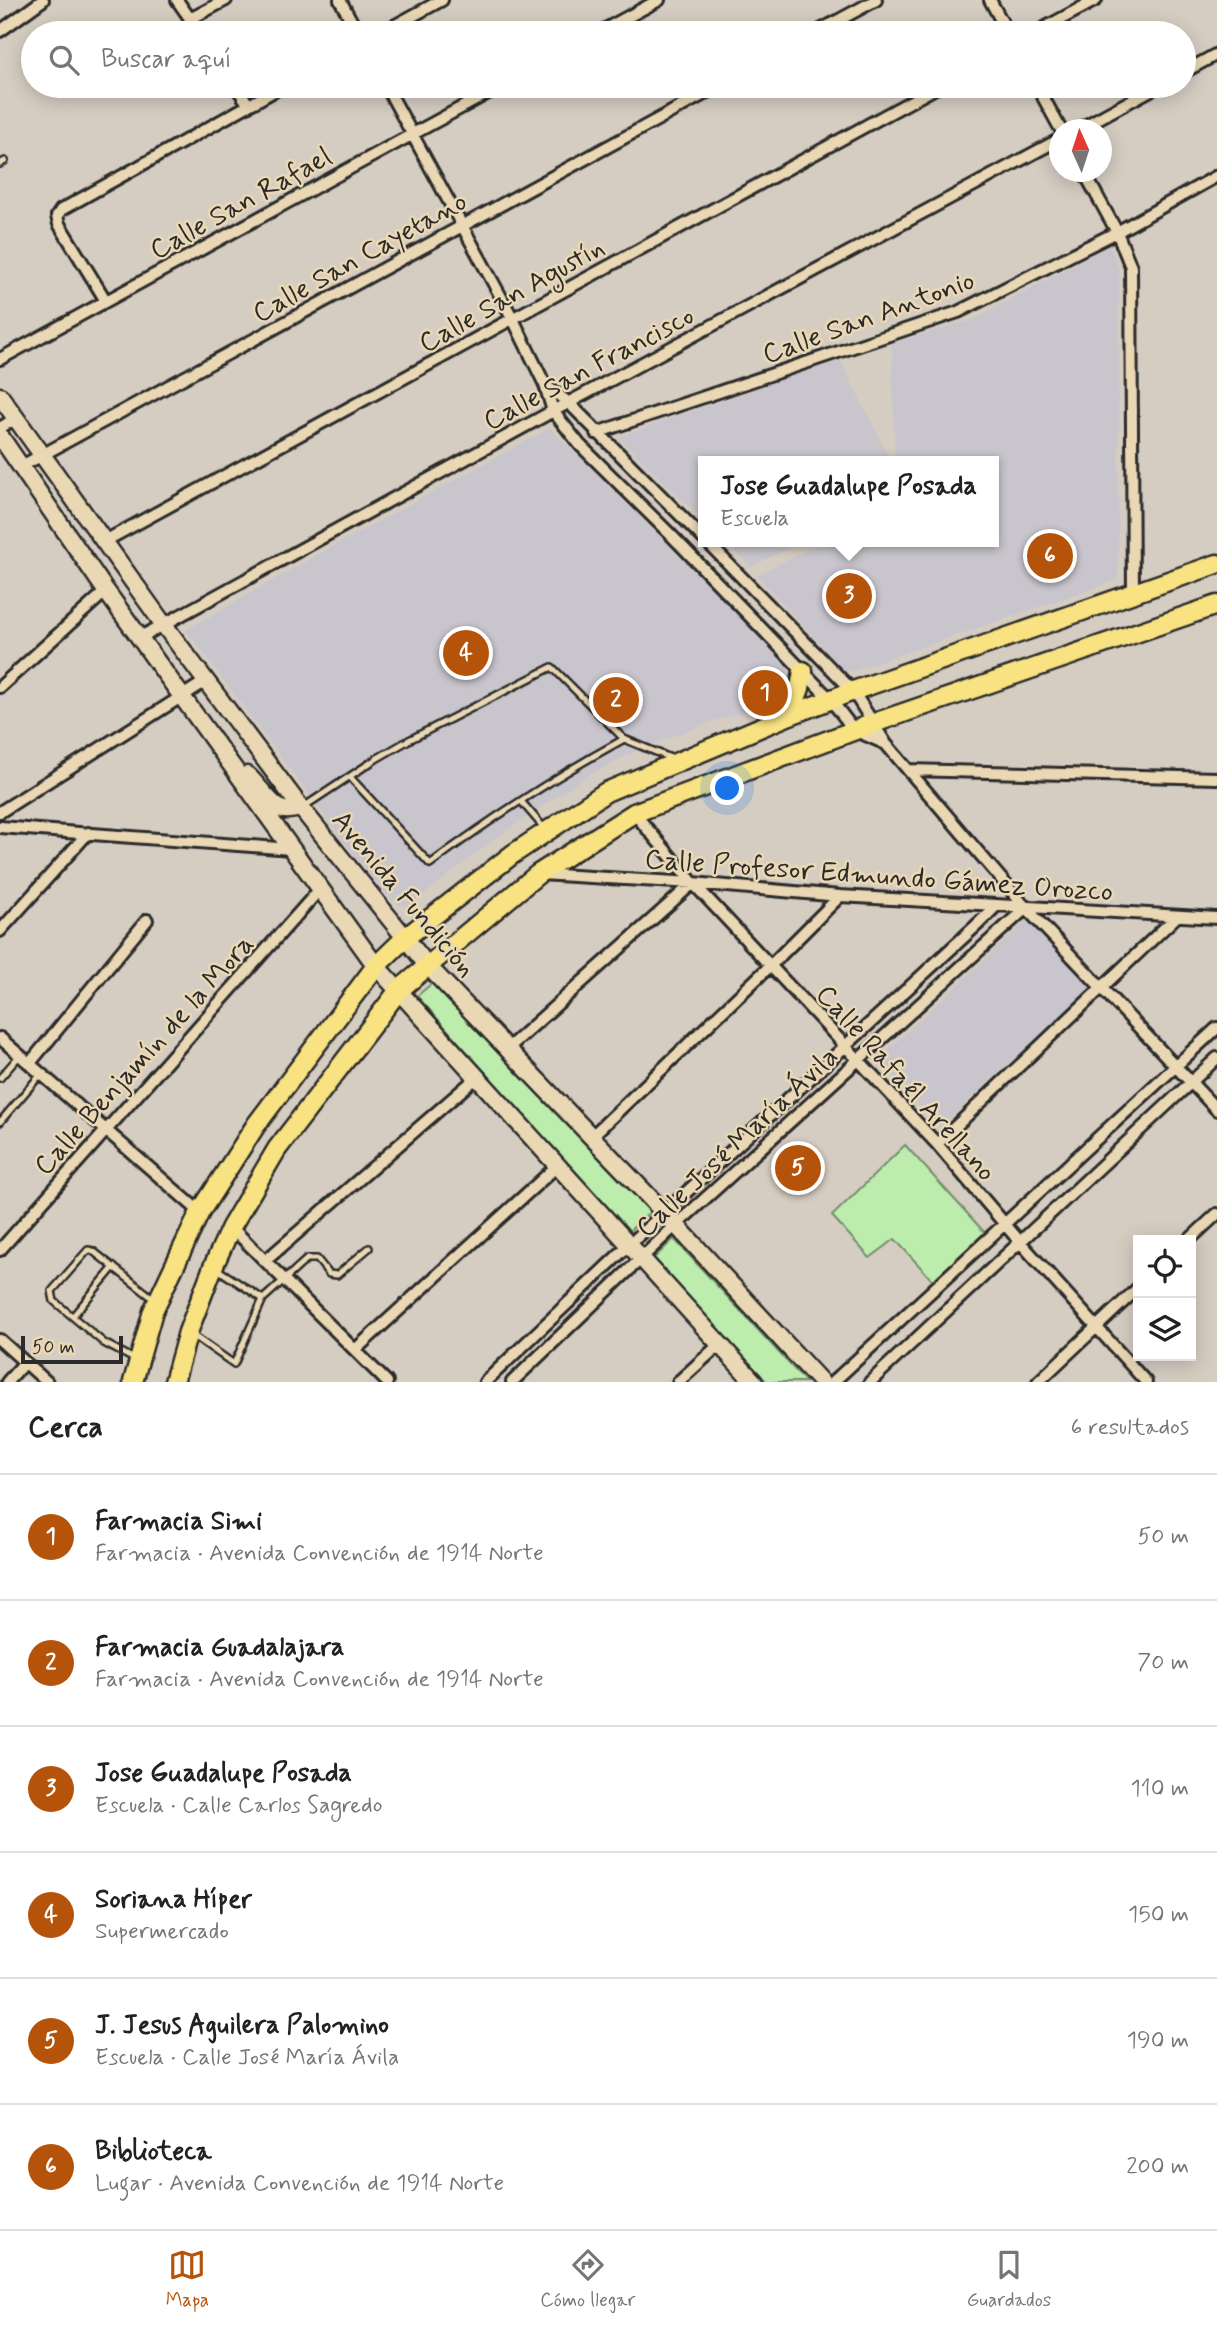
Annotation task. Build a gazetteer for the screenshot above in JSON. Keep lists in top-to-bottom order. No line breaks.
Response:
{"streets":{"street":["Calle San Rafael","Calle San Cayetano","Calle San Agustín","Calle San Antonio","Calle San Francisco","Calle Profesor Edmundo Gámez Orozco","Avenida Fundición","Calle Benjamín de la Mora","Calle Rafaél Arellano","Calle José María Ávila"]},"crossings":[["Calle San Cayetano","Avenida Fundición"],["Calle San Agustín","Avenida Fundición"],["Calle San Francisco","Avenida Fundición"],["Calle Profesor Edmundo Gámez Orozco","Calle Rafaél Arellano"],["Calle Profesor Edmundo Gámez Orozco","Calle José María Ávila"],["Avenida Fundición","Calle Benjamín de la Mora"],["Avenida Fundición","Calle José María Ávila"],["Calle Rafaél Arellano","Calle José María Ávila"]],"scale_bar":"50 m","north":"top","page":{"search":"Buscar aquí","popup":["Jose Guadalupe Posada","Escuela"],"pins":["6","3","4","1","2","5"],"scale":"50 m","heading":["Cerca","6 resultados"],"list":[{"mark":"1","name":"Farmacia Simi","note":"Farmacia · Avenida Convención de 1914 Norte","value":"50 m"},{"mark":"2","name":"Farmacia Guadalajara","note":"Farmacia · Avenida Convención de 1914 Norte","value":"70 m"},{"mark":"3","name":"Jose Guadalupe Posada","note":"Escuela · Calle Carlos Sagredo","value":"110 m"},{"mark":"4","name":"Soriana Híper","note":"Supermercado","value":"150 m"},{"mark":"5","name":"J. Jesus Aguilera Palomino","note":"Escuela · Calle José María Ávila","value":"190 m"},{"mark":"6","name":"Biblioteca","note":"Lugar · Avenida Convención de 1914 Norte","value":"200 m"}],"nav":["Mapa","Cómo llegar","Guardados"]}}
